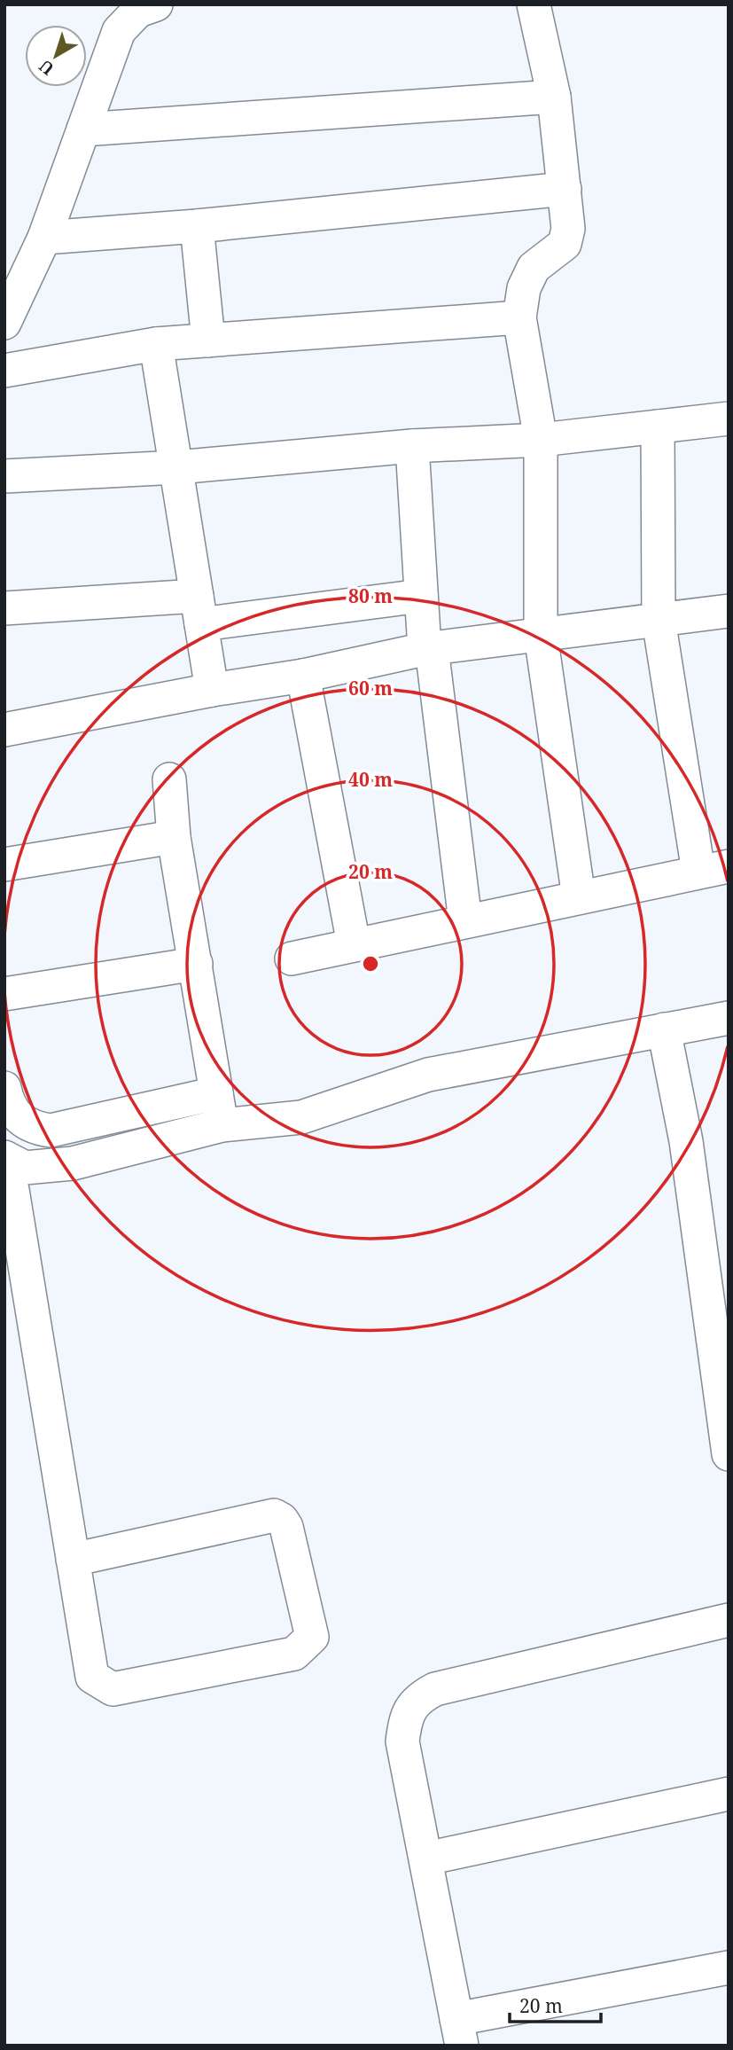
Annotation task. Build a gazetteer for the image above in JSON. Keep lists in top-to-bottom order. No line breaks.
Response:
{"scale_bar":"20 m","north":"bottom left","rings":["80 m","60 m","40 m","20 m"]}
